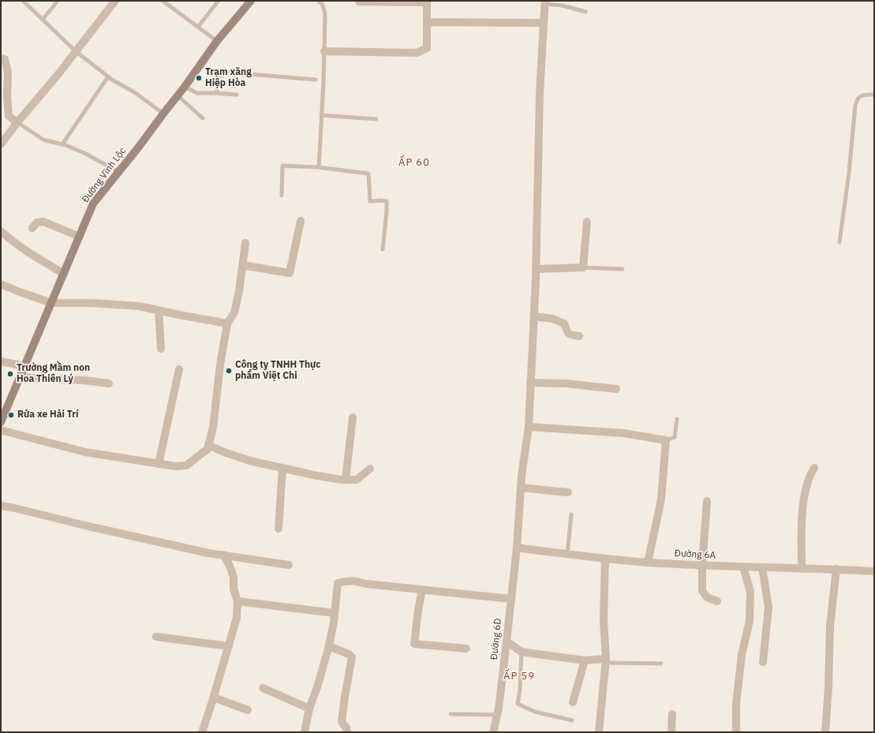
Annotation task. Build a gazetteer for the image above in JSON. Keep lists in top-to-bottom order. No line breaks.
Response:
{"streets":{"main road":["Đường Vĩnh Lộc"],"street":["Đường 6A","Đường 6D"]},"crossings":[["Đường 6A","Đường 6D"]],"districts":["ẤP 60","ẤP 59"],"places":["Trạm xăng Hiệp Hòa","Công ty TNHH Thực phẩm Việt Chi","Trường Mầm non Hoa Thiên Lý","Rửa xe Hải Trí"]}
